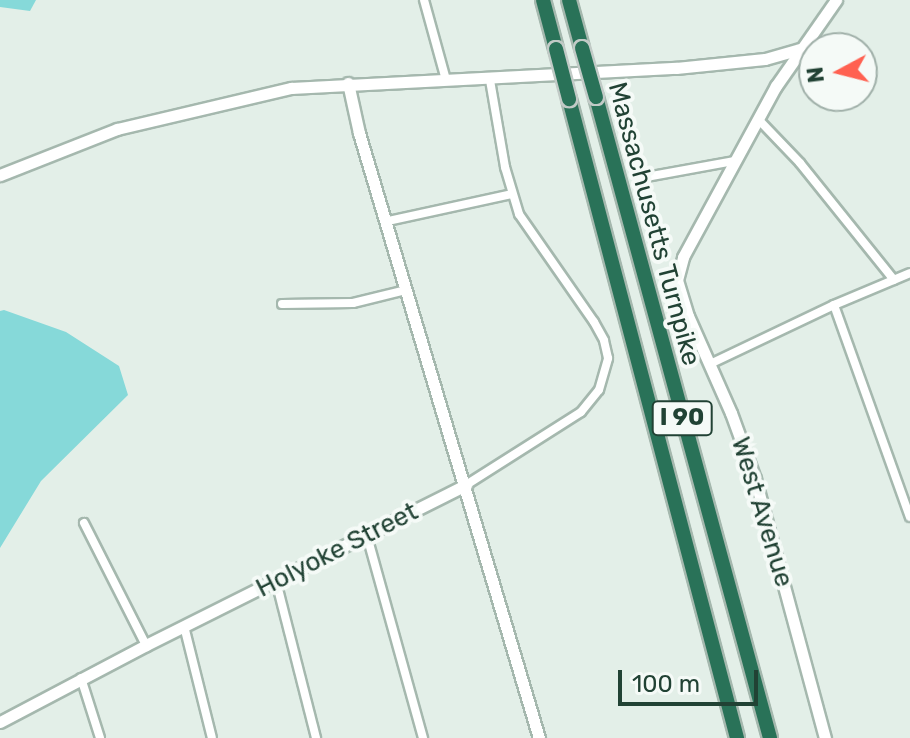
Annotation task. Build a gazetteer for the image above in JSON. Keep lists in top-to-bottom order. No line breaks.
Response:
{"streets":{"highway":["Massachusetts Turnpike","I 90"],"main road":["West Avenue","Holyoke Street"]},"scale_bar":"100 m","north":"left"}
